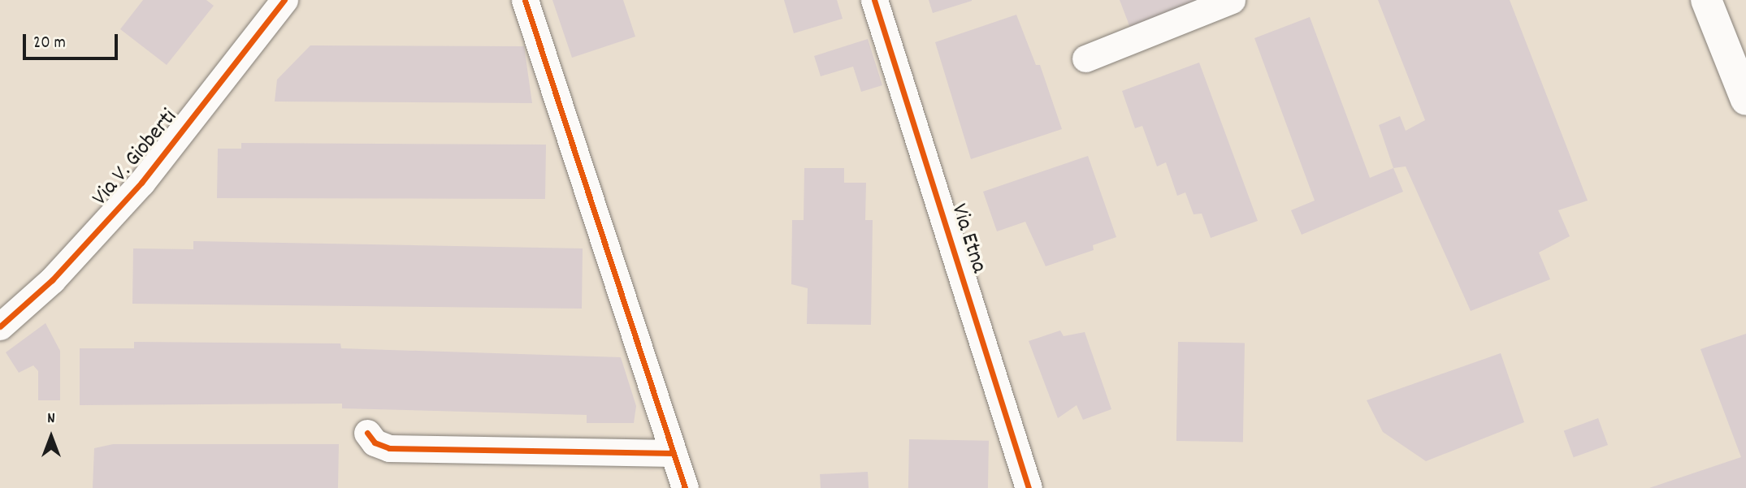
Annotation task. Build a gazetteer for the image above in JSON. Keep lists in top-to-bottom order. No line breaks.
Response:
{"streets":{"street":["Via V. Gioberti","Via Etna"]},"scale_bar":"20 m","north":"top"}
